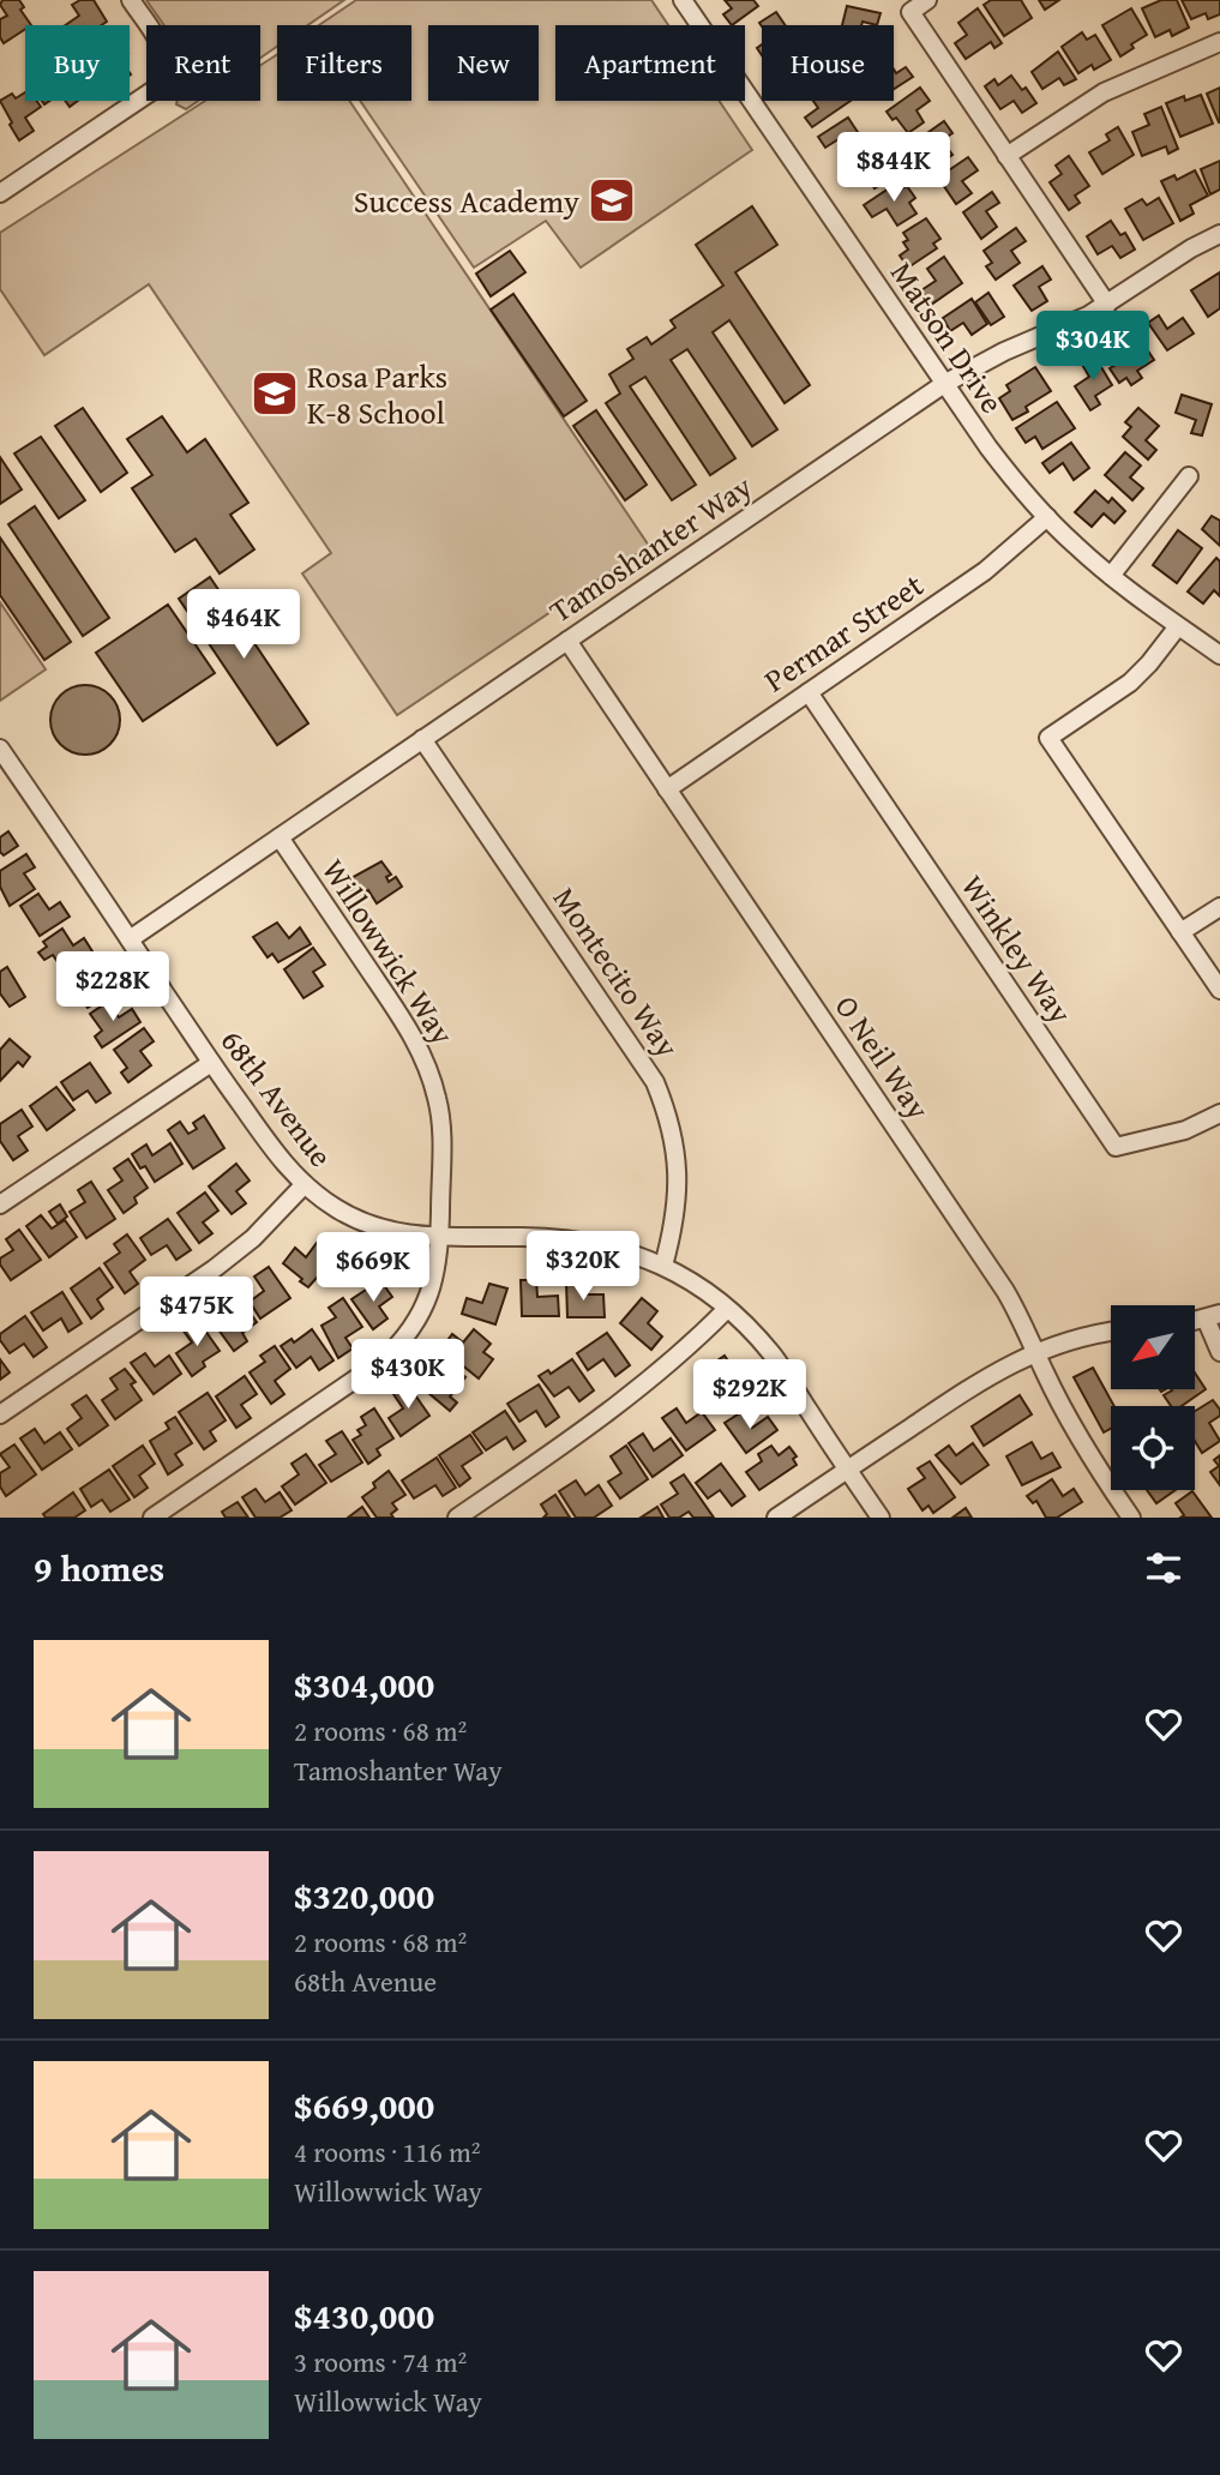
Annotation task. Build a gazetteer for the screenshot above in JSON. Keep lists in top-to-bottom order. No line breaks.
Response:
{"streets":{"street":["Matson Drive","Tamoshanter Way","Permar Street","Winkley Way","Willowwick Way","Montecito Way","O Neil Way","68th Avenue"]},"crossings":[["Matson Drive","Tamoshanter Way"],["Matson Drive","Permar Street"],["Tamoshanter Way","Willowwick Way"],["Tamoshanter Way","Montecito Way"],["Tamoshanter Way","O Neil Way"],["Tamoshanter Way","68th Avenue"],["Permar Street","Winkley Way"],["Permar Street","O Neil Way"],["Willowwick Way","68th Avenue"],["Montecito Way","68th Avenue"]],"places":{"school or university":["Success Academy","Rosa Parks K-8 School"]},"north":"bottom left","page":{"chip":["Buy","Rent","Filters","New","Apartment","House"],"price":["$844K","$304K","$464K","$228K","$320K","$669K","$475K","$430K","$292K"],"heading":"9 homes","list":[{"name":"$304,000","note":"2 rooms · 68 m² · Tamoshanter Way"},{"name":"$320,000","note":"2 rooms · 68 m² · 68th Avenue"},{"name":"$669,000","note":"4 rooms · 116 m² · Willowwick Way"},{"name":"$430,000","note":"3 rooms · 74 m² · Willowwick Way"}]}}
